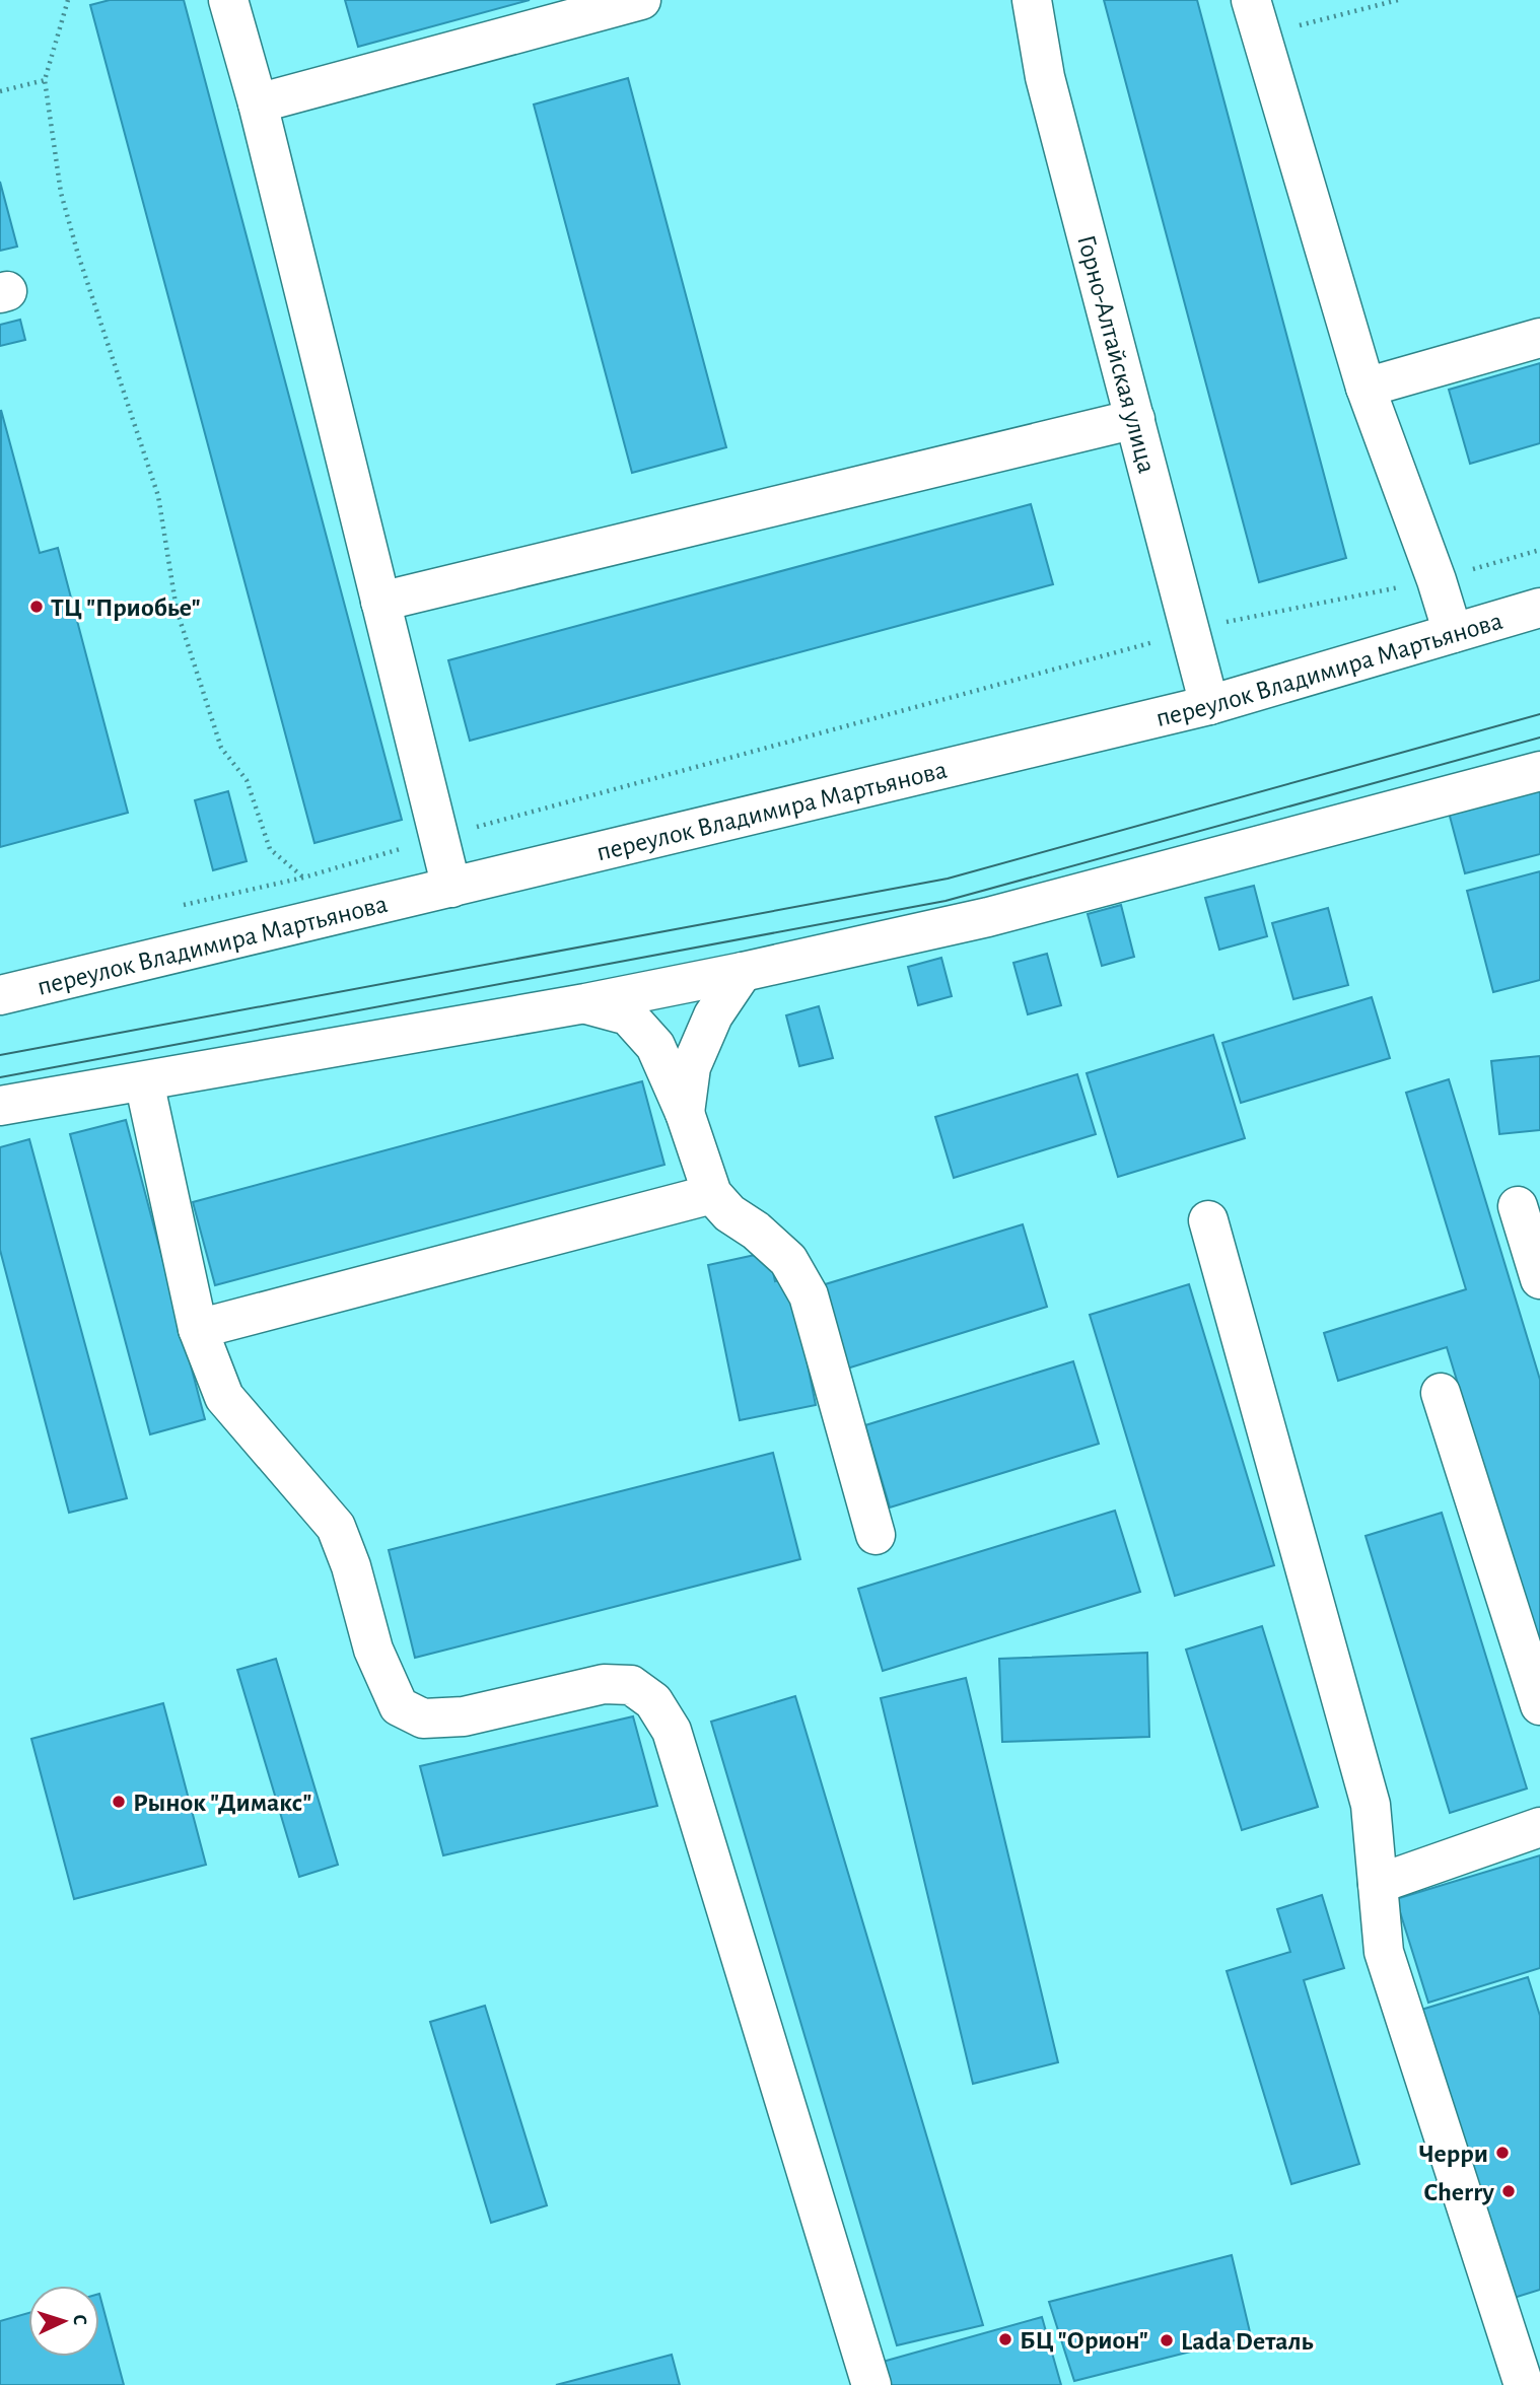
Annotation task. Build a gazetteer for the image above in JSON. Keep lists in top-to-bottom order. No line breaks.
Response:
{"streets":{"street":["Горно-Алтайская улица","переулок Владимира Мартьянова"]},"crossings":[["Горно-Алтайская улица","переулок Владимира Мартьянова"]],"places":["ТЦ \"Приобье\"","Рынок \"Димакс\"","Черри","Cherry","БЦ \"Орион\"","Lada Dеталь"],"north":"right"}
